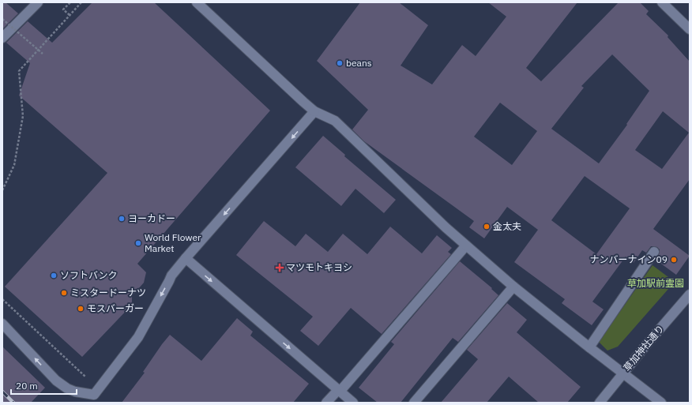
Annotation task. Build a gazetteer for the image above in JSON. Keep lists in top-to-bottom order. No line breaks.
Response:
{"streets":{"street":["草加神社通り"]},"parks":["草加駅前霊園"],"places":{"other":["beans","ヨーカドー","金太夫","World Flower Market","ナンバーナイン09","ソフトバンク","ミスタードーナツ","モスバーガー"],"health":["マツモトキヨシ"]},"scale_bar":"20 m"}
